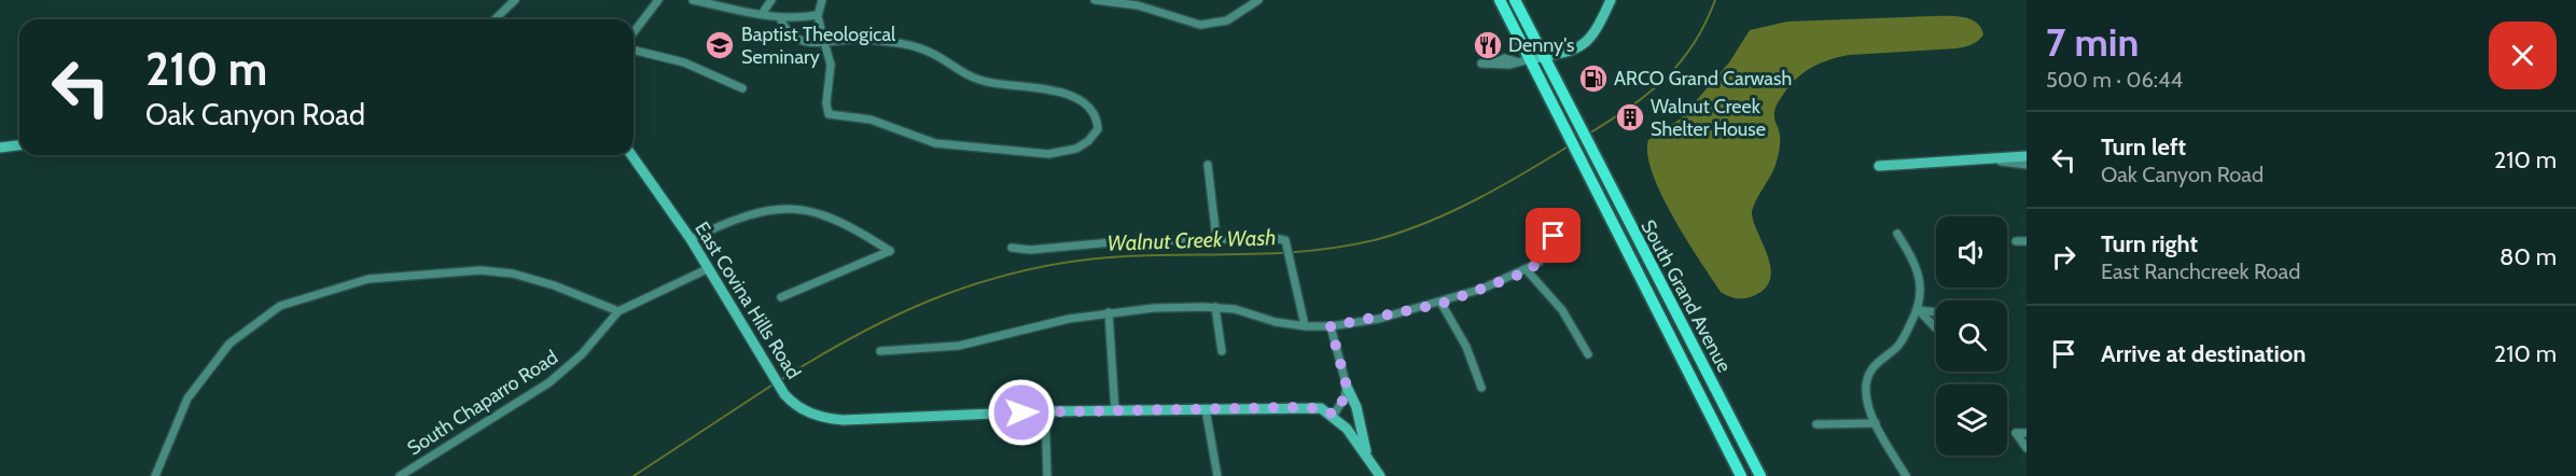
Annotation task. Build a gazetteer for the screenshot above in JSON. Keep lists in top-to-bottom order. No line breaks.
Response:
{"streets":{"main road":["South Grand Avenue"],"street":["East Covina Hills Road","South Chaparro Road"]},"crossings":[["East Covina Hills Road","South Chaparro Road"]],"water":["Walnut Creek Wash"],"places":{"school or university":["Baptist Theological Seminary"],"restaurant":["Denny's"],"fuel station":["ARCO Grand Carwash"],"building":["Walnut Creek Shelter House"]},"page":{"heading":["7 min","500 m · 06:44"],"turn":["210 m","Oak Canyon Road"],"list":[{"name":"Turn left","note":"Oak Canyon Road","value":"210 m"},{"name":"Turn right","note":"East Ranchcreek Road","value":"80 m"},{"name":"Arrive at destination","value":"210 m"}]}}
